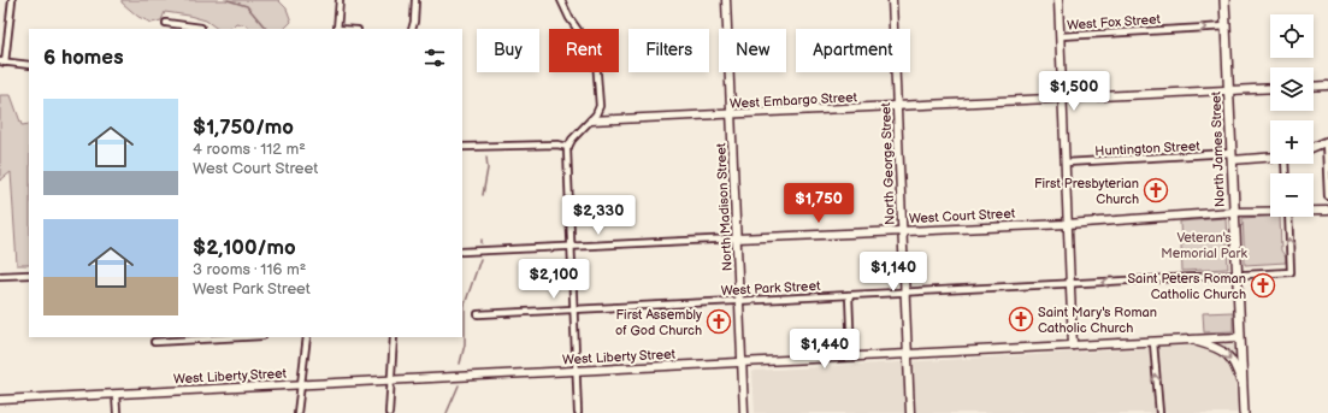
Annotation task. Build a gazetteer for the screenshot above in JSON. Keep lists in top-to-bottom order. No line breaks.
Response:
{"streets":{"main road":["North James Street"],"street":["West Fox Street","West Embargo Street","Huntington Street","North George Street","North Madison Street","West Court Street","West Park Street","West Liberty Street"]},"crossings":[["West Fox Street","North James Street"],["West Embargo Street","North James Street"],["West Embargo Street","North George Street"],["West Embargo Street","North Madison Street"],["Huntington Street","North James Street"],["North James Street","West Court Street"],["North James Street","West Park Street"],["North James Street","West Liberty Street"],["North George Street","West Court Street"],["North George Street","West Park Street"],["North George Street","West Liberty Street"],["North Madison Street","West Court Street"],["North Madison Street","West Park Street"],["North Madison Street","West Liberty Street"]],"one_way":["West Fox Street"],"parks":["Veteran's Memorial Park"],"places":{"church":["First Presbyterian Church","Saint Peters Roman Catholic Church","Saint Mary's Roman Catholic Church","First Assembly of God Church"]},"page":{"map_buttons":["+","−"],"chip":["Buy","Rent","Filters","New","Apartment"],"heading":"6 homes","price":["$1,500","$1,750","$2,330","$1,140","$2,100","$1,440"],"list":[{"name":"$1,750/mo","note":"4 rooms · 112 m² · West Court Street"},{"name":"$2,100/mo","note":"3 rooms · 116 m² · West Park Street"}]}}
